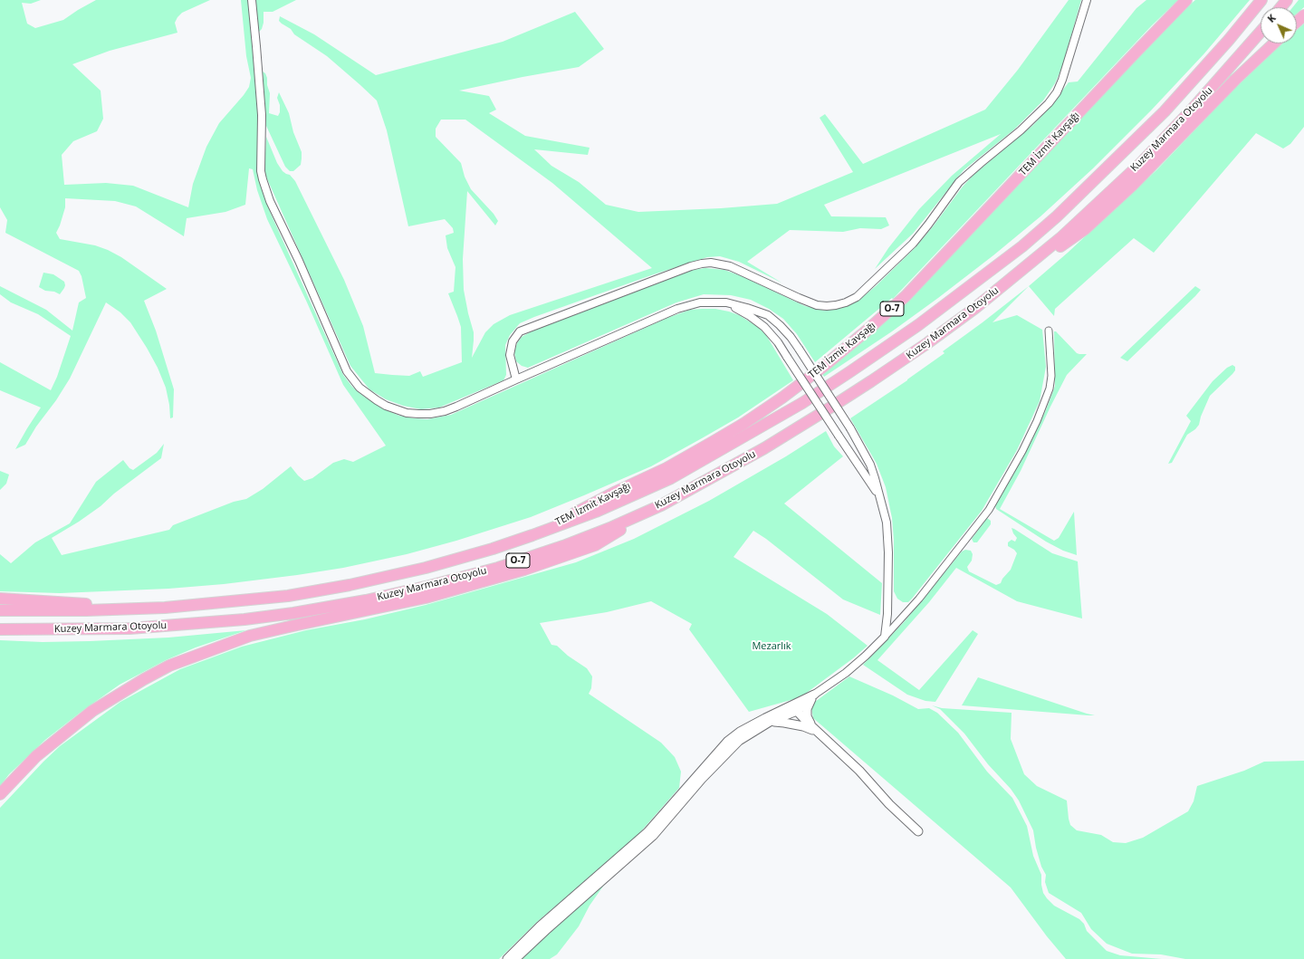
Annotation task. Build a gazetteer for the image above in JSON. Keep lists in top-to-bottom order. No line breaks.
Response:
{"streets":{"highway":["Kuzey Marmara Otoyolu","TEM İzmit Kavşağı","O-7"]},"crossings":[["Kuzey Marmara Otoyolu","TEM İzmit Kavşağı"],["Kuzey Marmara Otoyolu","O-7"]],"parks":["Mezarlık"],"north":"top left"}
